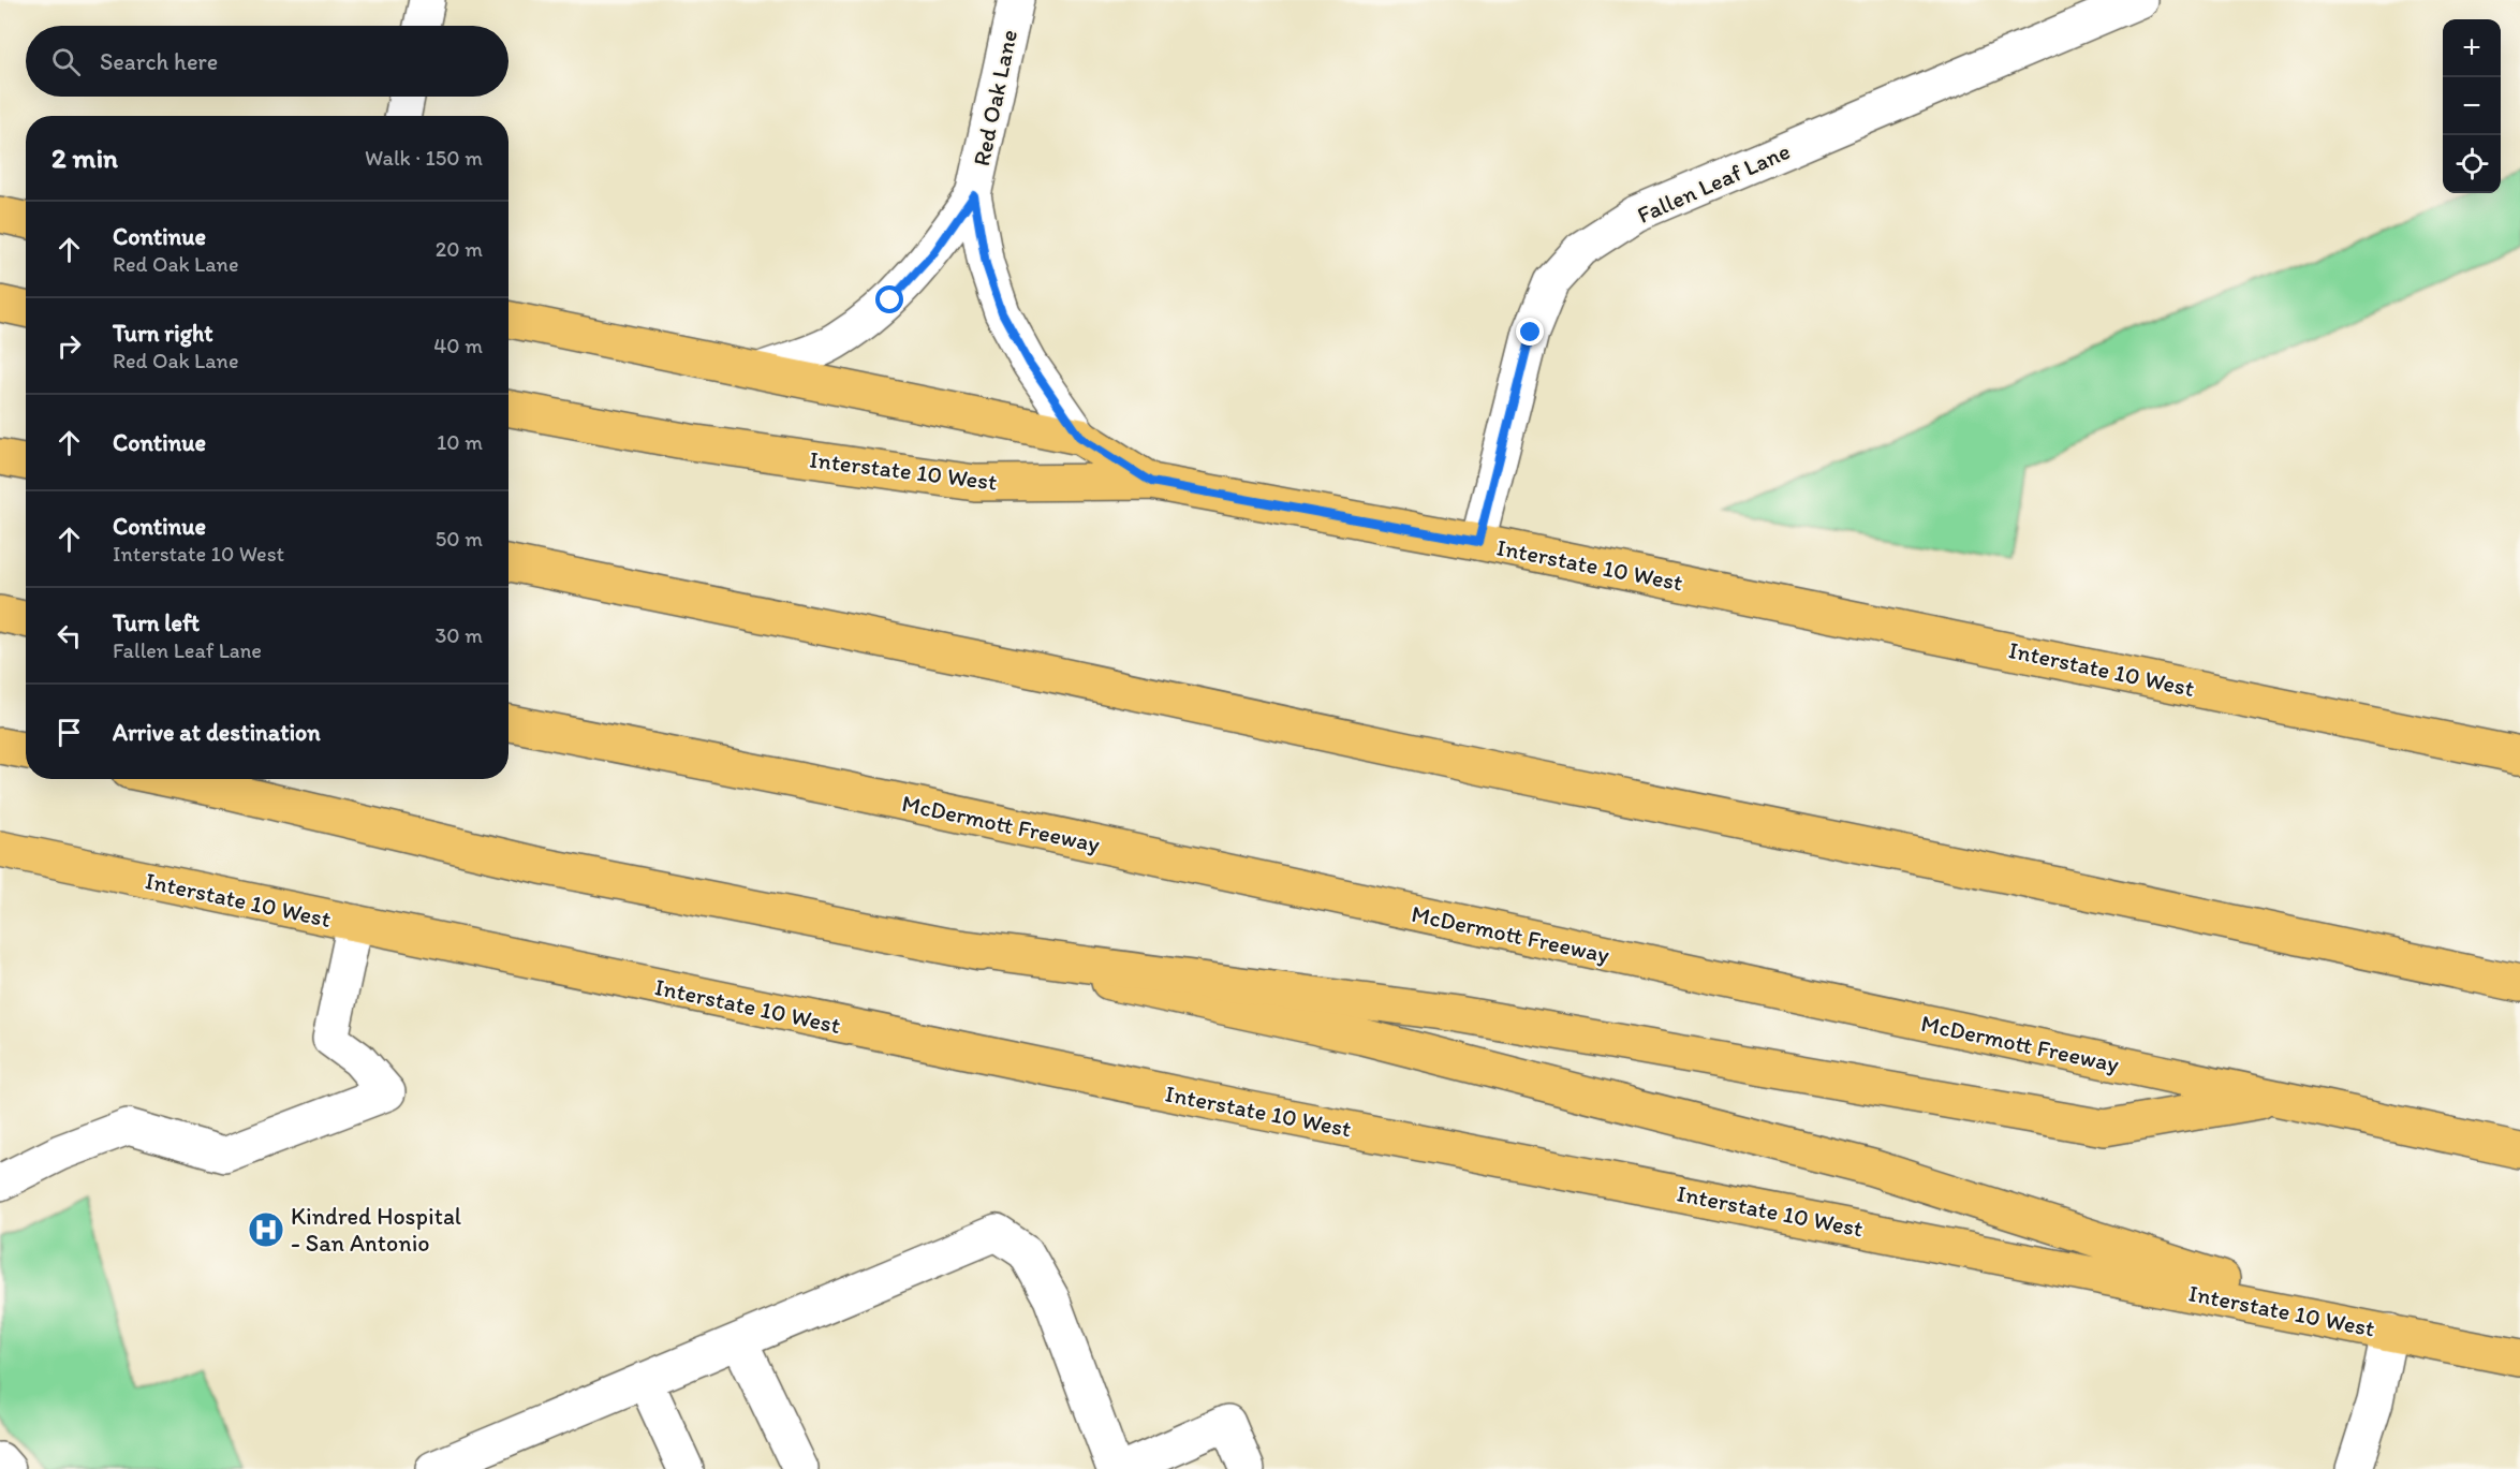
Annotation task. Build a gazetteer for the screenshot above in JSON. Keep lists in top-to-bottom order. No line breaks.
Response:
{"streets":{"main road":["Interstate 10 West","McDermott Freeway"],"street":["Red Oak Lane","Fallen Leaf Lane"]},"crossings":[["Fallen Leaf Lane","Interstate 10 West"]],"places":{"hospital":["Kindred Hospital - San Antonio"]},"page":{"map_buttons":["+","−"],"search":"Search here","heading":["2 min","Walk · 150 m"],"list":[["Continue","Red Oak Lane","20 m"],["Turn right","Red Oak Lane","40 m"],["Continue","10 m"],["Continue","Interstate 10 West","50 m"],["Turn left","Fallen Leaf Lane","30 m"],"Arrive at destination"]}}
